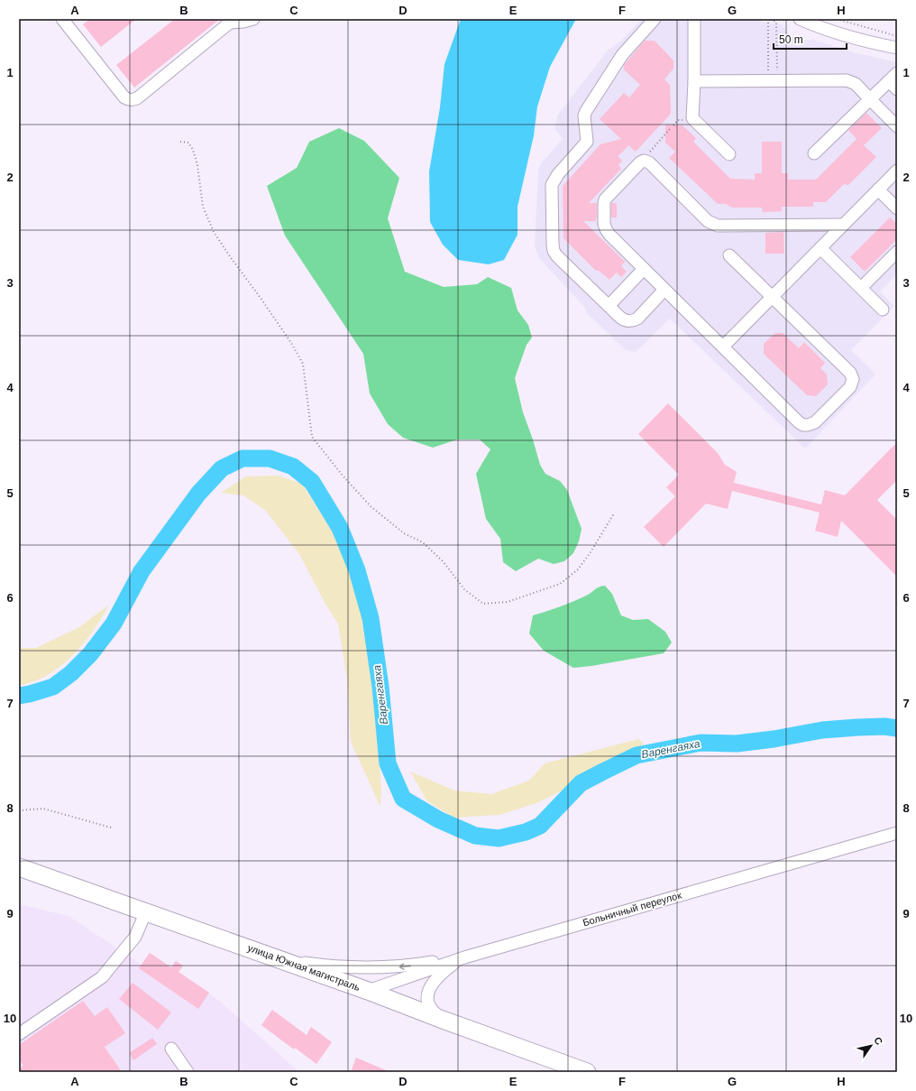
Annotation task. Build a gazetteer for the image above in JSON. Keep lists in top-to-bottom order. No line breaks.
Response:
{"streets":{"highway":["улица Южная магистраль"],"street":["Больничный переулок"]},"crossings":[["Больничный переулок","улица Южная магистраль"]],"water":["Варенгаяха"],"scale_bar":"50 m","north":"top right","grid":{"columns":["A","B","C","D","E","F","G","H"],"rows":["1","2","3","4","5","6","7","8","9","10"]}}
